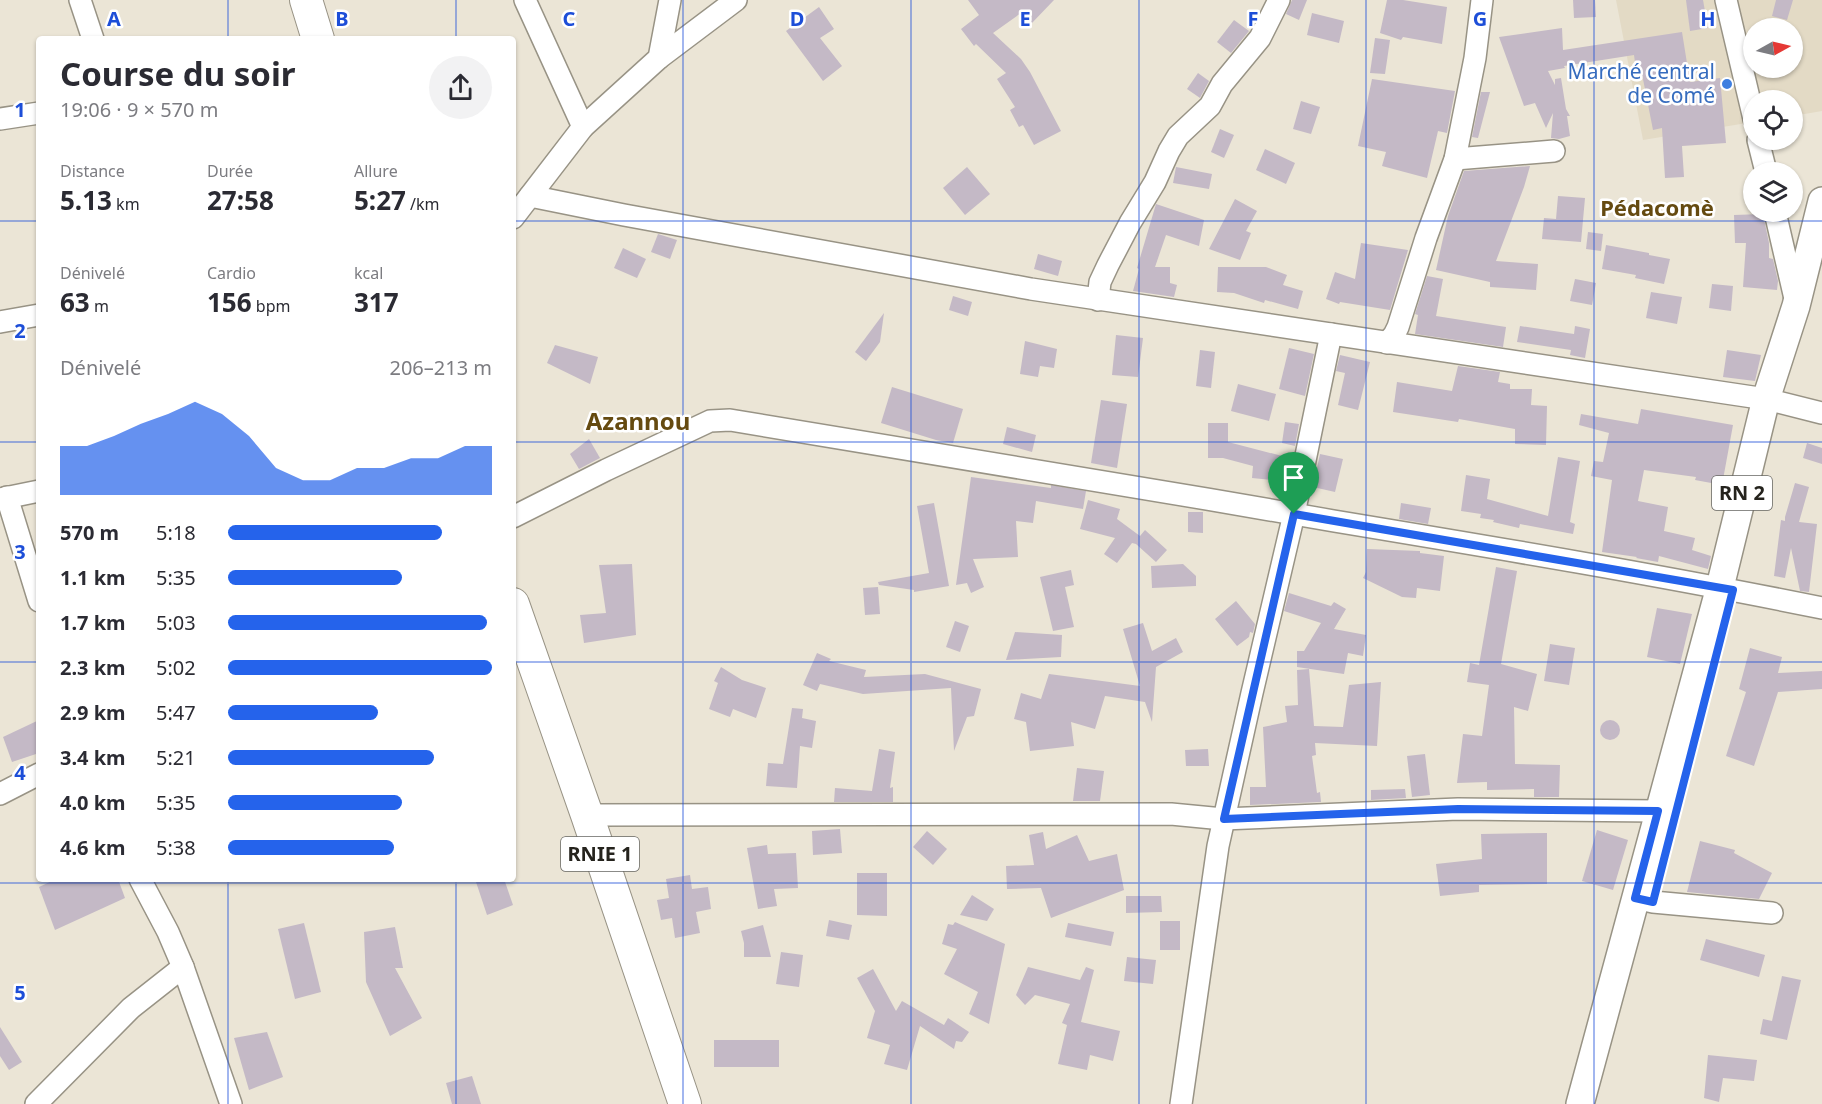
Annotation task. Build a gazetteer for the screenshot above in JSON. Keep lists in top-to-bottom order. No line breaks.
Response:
{"streets":{"highway":["RNIE 1"],"main road":["RN 2"]},"districts":["Pédacomè","Azannou"],"places":["Marché central de Comé"],"north":"right","page":{"heading":["Course du soir","19:06 · 9 × 570 m"],"stats":[["Distance","5.13 km"],["Durée","27:58"],["Allure","5:27 /km"],["Dénivelé","63 m"],["Cardio","156 bpm"],["kcal","317"]],"chart":["Dénivelé","206–213 m"],"list":[{"name":"570 m","note":"5:18"},{"name":"1.1 km","note":"5:35"},{"name":"1.7 km","note":"5:03"},{"name":"2.3 km","note":"5:02"},{"name":"2.9 km","note":"5:47"},{"name":"3.4 km","note":"5:21"},{"name":"4.0 km","note":"5:35"},{"name":"4.6 km","note":"5:38"}]},"grid":{"columns":["A","B","C","D","E","F","G","H"],"rows":["1","2","3","4","5"]}}
